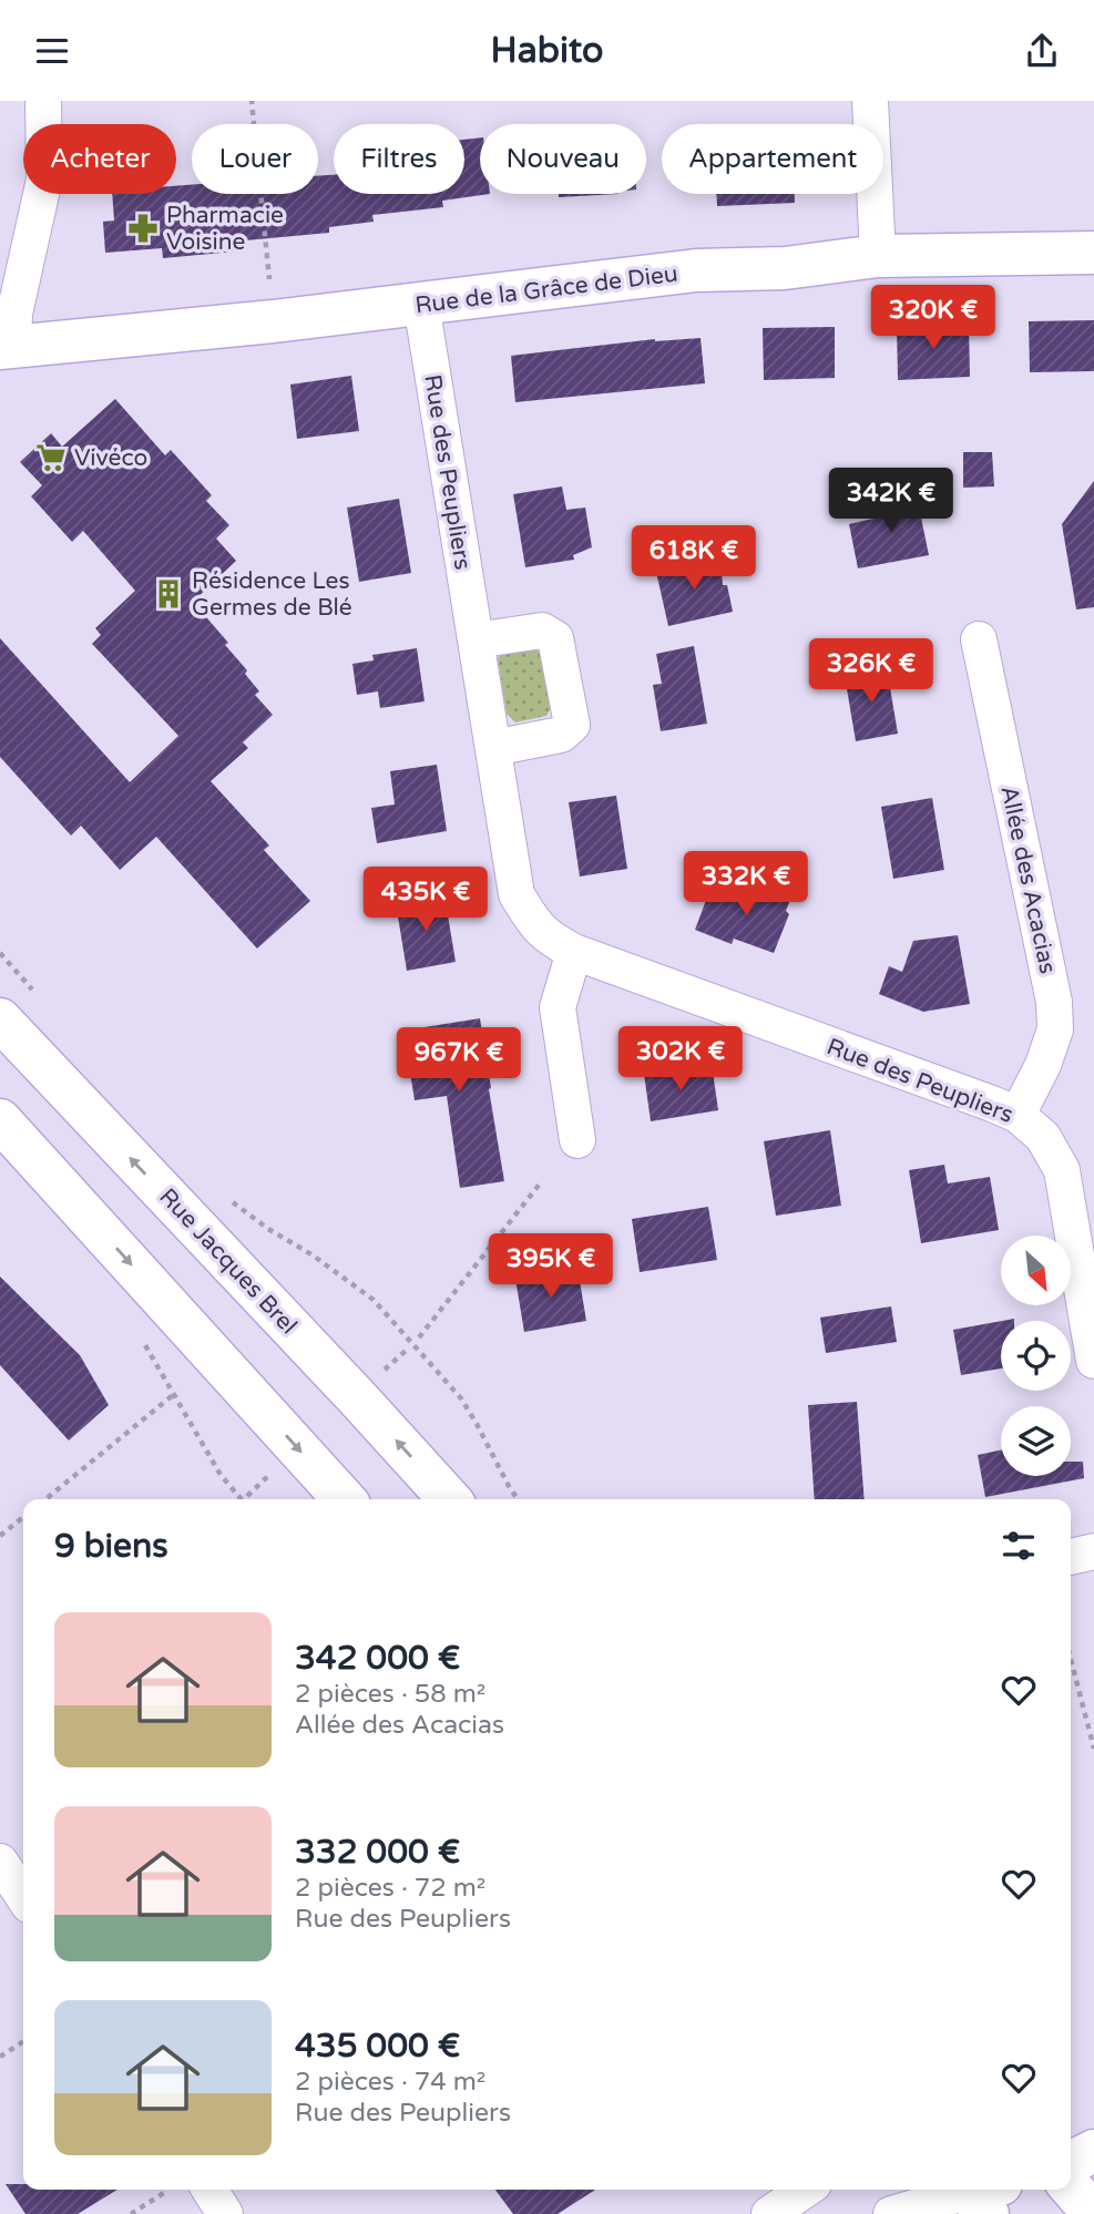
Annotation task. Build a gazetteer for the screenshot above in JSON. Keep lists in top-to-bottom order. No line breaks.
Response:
{"streets":{"main road":["Rue de la Grâce de Dieu","Rue Jacques Brel"],"street":["Rue des Peupliers","Allée des Acacias"]},"crossings":[["Rue de la Grâce de Dieu","Rue des Peupliers"],["Rue des Peupliers","Allée des Acacias"]],"places":{"pharmacy":["Pharmacie Voisine"],"supermarket":["Vivéco"],"building":["Résidence Les Germes de Blé"]},"north":"bottom right","page":{"header":"Habito","chip":["Acheter","Louer","Filtres","Nouveau","Appartement"],"price":["320K €","342K €","618K €","326K €","332K €","435K €","302K €","967K €","395K €"],"heading":"9 biens","list":[{"name":"342 000 €","note":"2 pièces · 58 m² · Allée des Acacias"},{"name":"332 000 €","note":"2 pièces · 72 m² · Rue des Peupliers"},{"name":"435 000 €","note":"2 pièces · 74 m² · Rue des Peupliers"}]}}
